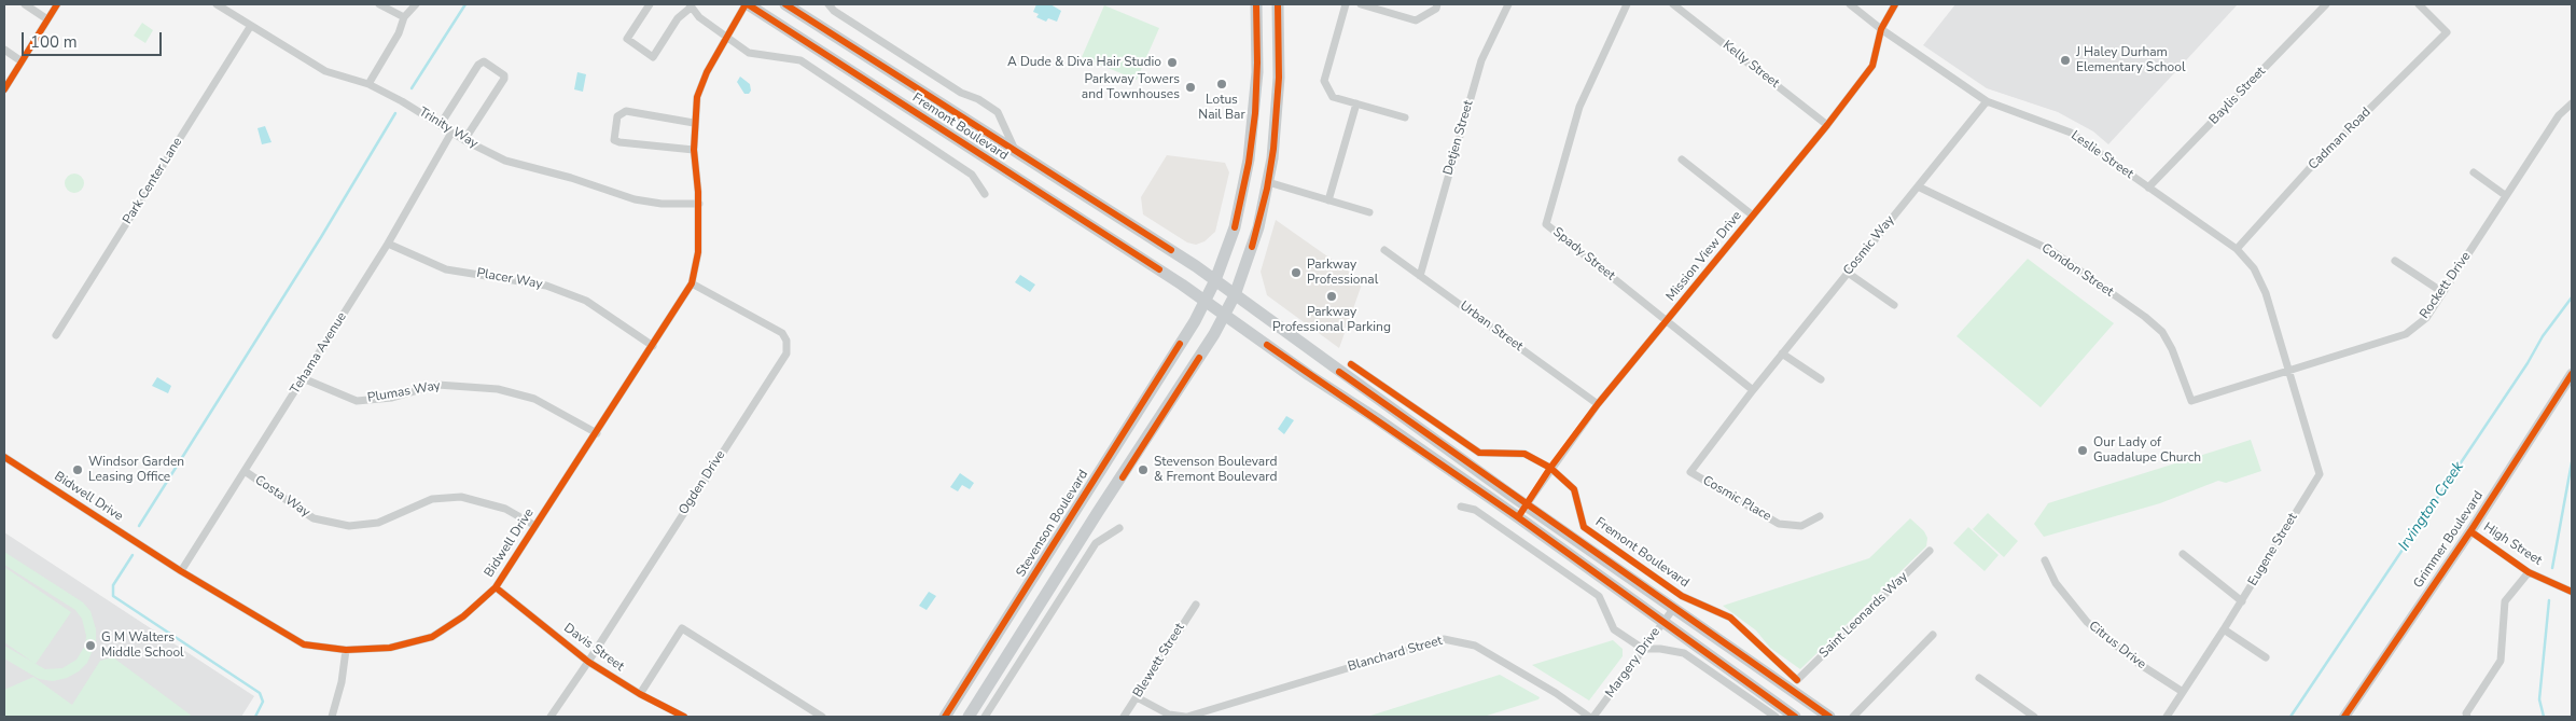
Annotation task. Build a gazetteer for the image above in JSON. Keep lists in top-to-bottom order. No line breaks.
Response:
{"streets":{"main road":["Fremont Boulevard","Mission View Drive","Stevenson Boulevard"],"street":["Kelly Street","Baylis Street","Trinity Way","Detjen Street","Cadman Road","Leslie Street","Park Center Lane","Cosmic Way","Spady Street","Condon Street","Placer Way","Rockett Drive","Urban Street","Tehama Avenue","Plumas Way","Ogden Drive","Bidwell Drive","Costa Way","Cosmic Place","Grimmer Boulevard","High Street","Eugene Street","Saint Leonards Way","Citrus Drive","Davis Street","Blanchard Street","Blewett Street","Margery Drive"]},"crossings":[["Kelly Street","Mission View Drive"],["Baylis Street","Leslie Street"],["Fremont Boulevard","Mission View Drive"],["Fremont Boulevard","Bidwell Drive"],["Fremont Boulevard","Stevenson Boulevard"],["Fremont Boulevard","Saint Leonards Way"],["Fremont Boulevard","Margery Drive"],["Trinity Way","Park Center Lane"],["Trinity Way","Tehama Avenue"],["Trinity Way","Bidwell Drive"],["Detjen Street","Urban Street"],["Cadman Road","Leslie Street"],["Leslie Street","Cosmic Way"],["Leslie Street","Mission View Drive"],["Leslie Street","Rockett Drive"],["Leslie Street","Eugene Street"],["Cosmic Way","Spady Street"],["Cosmic Way","Condon Street"],["Cosmic Way","Cosmic Place"],["Spady Street","Mission View Drive"],["Spady Street","Cosmic Place"],["Mission View Drive","Urban Street"],["Condon Street","Rockett Drive"],["Placer Way","Tehama Avenue"],["Placer Way","Bidwell Drive"],["Rockett Drive","Eugene Street"],["Tehama Avenue","Plumas Way"],["Tehama Avenue","Bidwell Drive"],["Tehama Avenue","Costa Way"],["Plumas Way","Bidwell Drive"],["Ogden Drive","Bidwell Drive"],["Ogden Drive","Davis Street"],["Bidwell Drive","Costa Way"],["Bidwell Drive","Davis Street"],["Grimmer Boulevard","High Street"],["Eugene Street","Citrus Drive"],["Blanchard Street","Blewett Street"]],"water":["Irvington Creek"],"places":["J Haley Durham Elementary School","A Dude & Diva Hair Studio","Lotus Nail Bar","Parkway Towers and Townhouses","Parkway Professional","Parkway Professional Parking","Our Lady of Guadalupe Church","Windsor Garden Leasing Office","Stevenson Boulevard & Fremont Boulevard","G M Walters Middle School"],"scale_bar":"100 m"}
